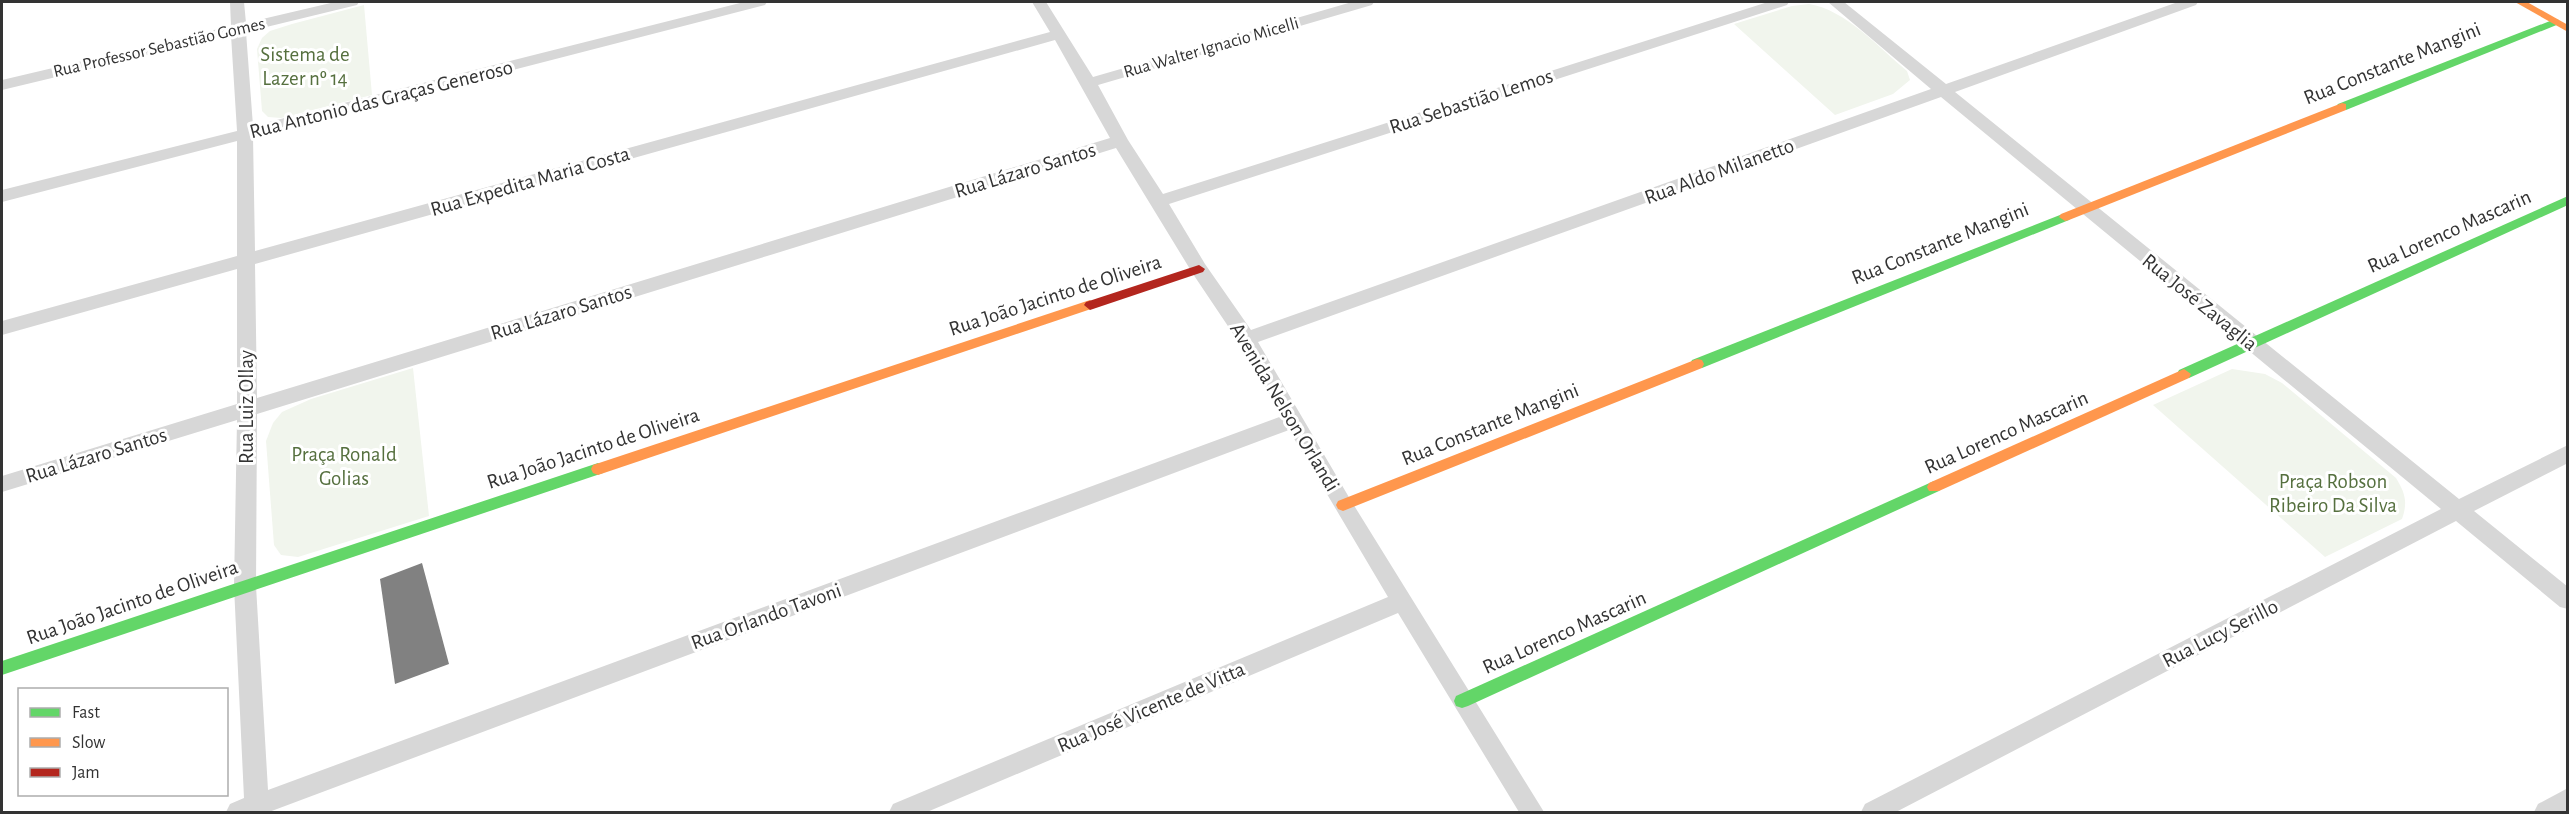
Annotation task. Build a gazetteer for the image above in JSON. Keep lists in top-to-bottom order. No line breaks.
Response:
{"streets":{"street":["Rua Professor Sebastião Gomes","Rua Walter Ignacio Micelli","Rua Constante Mangini","Rua Antonio das Graças Generoso","Rua Sebastião Lemos","Rua Lázaro Santos","Rua Aldo Milanetto","Rua Expedita Maria Costa","Rua Lorenco Mascarin","Rua João Jacinto de Oliveira","Rua José Zavaglia","Rua Luiz Ollay","Avenida Nelson Orlandi","Rua Orlando Tavoni","Rua Lucy Serillo","Rua José Vicente de Vitta"]},"crossings":[["Rua Professor Sebastião Gomes","Rua Luiz Ollay"],["Rua Walter Ignacio Micelli","Avenida Nelson Orlandi"],["Rua Constante Mangini","Rua José Zavaglia"],["Rua Constante Mangini","Avenida Nelson Orlandi"],["Rua Antonio das Graças Generoso","Rua Luiz Ollay"],["Rua Sebastião Lemos","Avenida Nelson Orlandi"],["Rua Lázaro Santos","Rua Luiz Ollay"],["Rua Lázaro Santos","Avenida Nelson Orlandi"],["Rua Aldo Milanetto","Rua José Zavaglia"],["Rua Aldo Milanetto","Avenida Nelson Orlandi"],["Rua Expedita Maria Costa","Rua Luiz Ollay"],["Rua Expedita Maria Costa","Avenida Nelson Orlandi"],["Rua Lorenco Mascarin","Rua José Zavaglia"],["Rua Lorenco Mascarin","Avenida Nelson Orlandi"],["Rua João Jacinto de Oliveira","Rua Luiz Ollay"],["Rua João Jacinto de Oliveira","Avenida Nelson Orlandi"],["Rua José Zavaglia","Rua Lucy Serillo"],["Rua Luiz Ollay","Rua Orlando Tavoni"],["Avenida Nelson Orlandi","Rua Orlando Tavoni"],["Avenida Nelson Orlandi","Rua José Vicente de Vitta"]],"parks":["Sistema de Lazer nº 14","Praça Ronald Golias","Praça Robson Ribeiro Da Silva"],"legend":["Fast","Slow","Jam"]}
